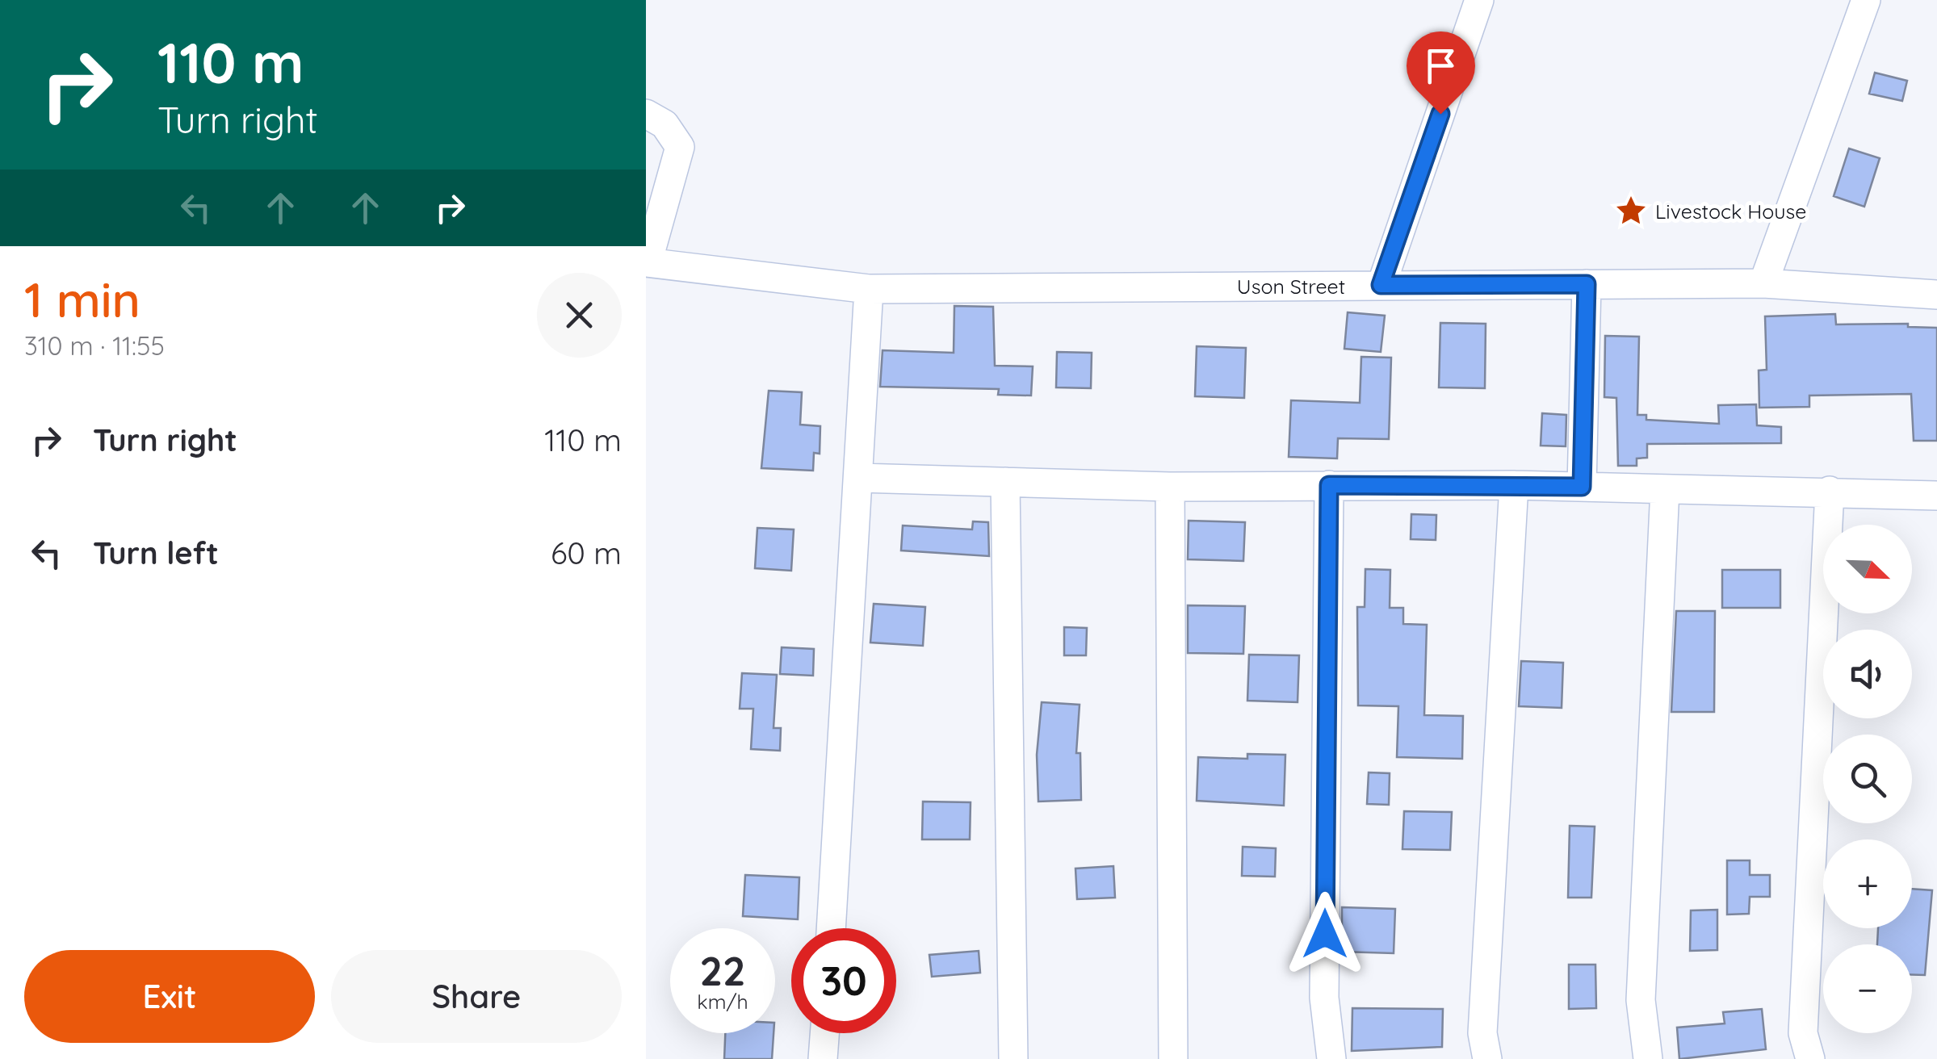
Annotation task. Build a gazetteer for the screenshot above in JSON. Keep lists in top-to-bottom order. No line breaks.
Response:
{"streets":{"street":["Uson Street"]},"places":{"place":["Livestock House"]},"north":"bottom right","page":{"turn":["110 m","Turn right"],"heading":["1 min","310 m · 11:55"],"list":[{"name":"Turn right","value":"110 m"},{"name":"Turn left","value":"60 m"}],"map_buttons":["+","−"],"speed":"22 km/h","limit":"30","buttons":["Exit","Share"]}}
